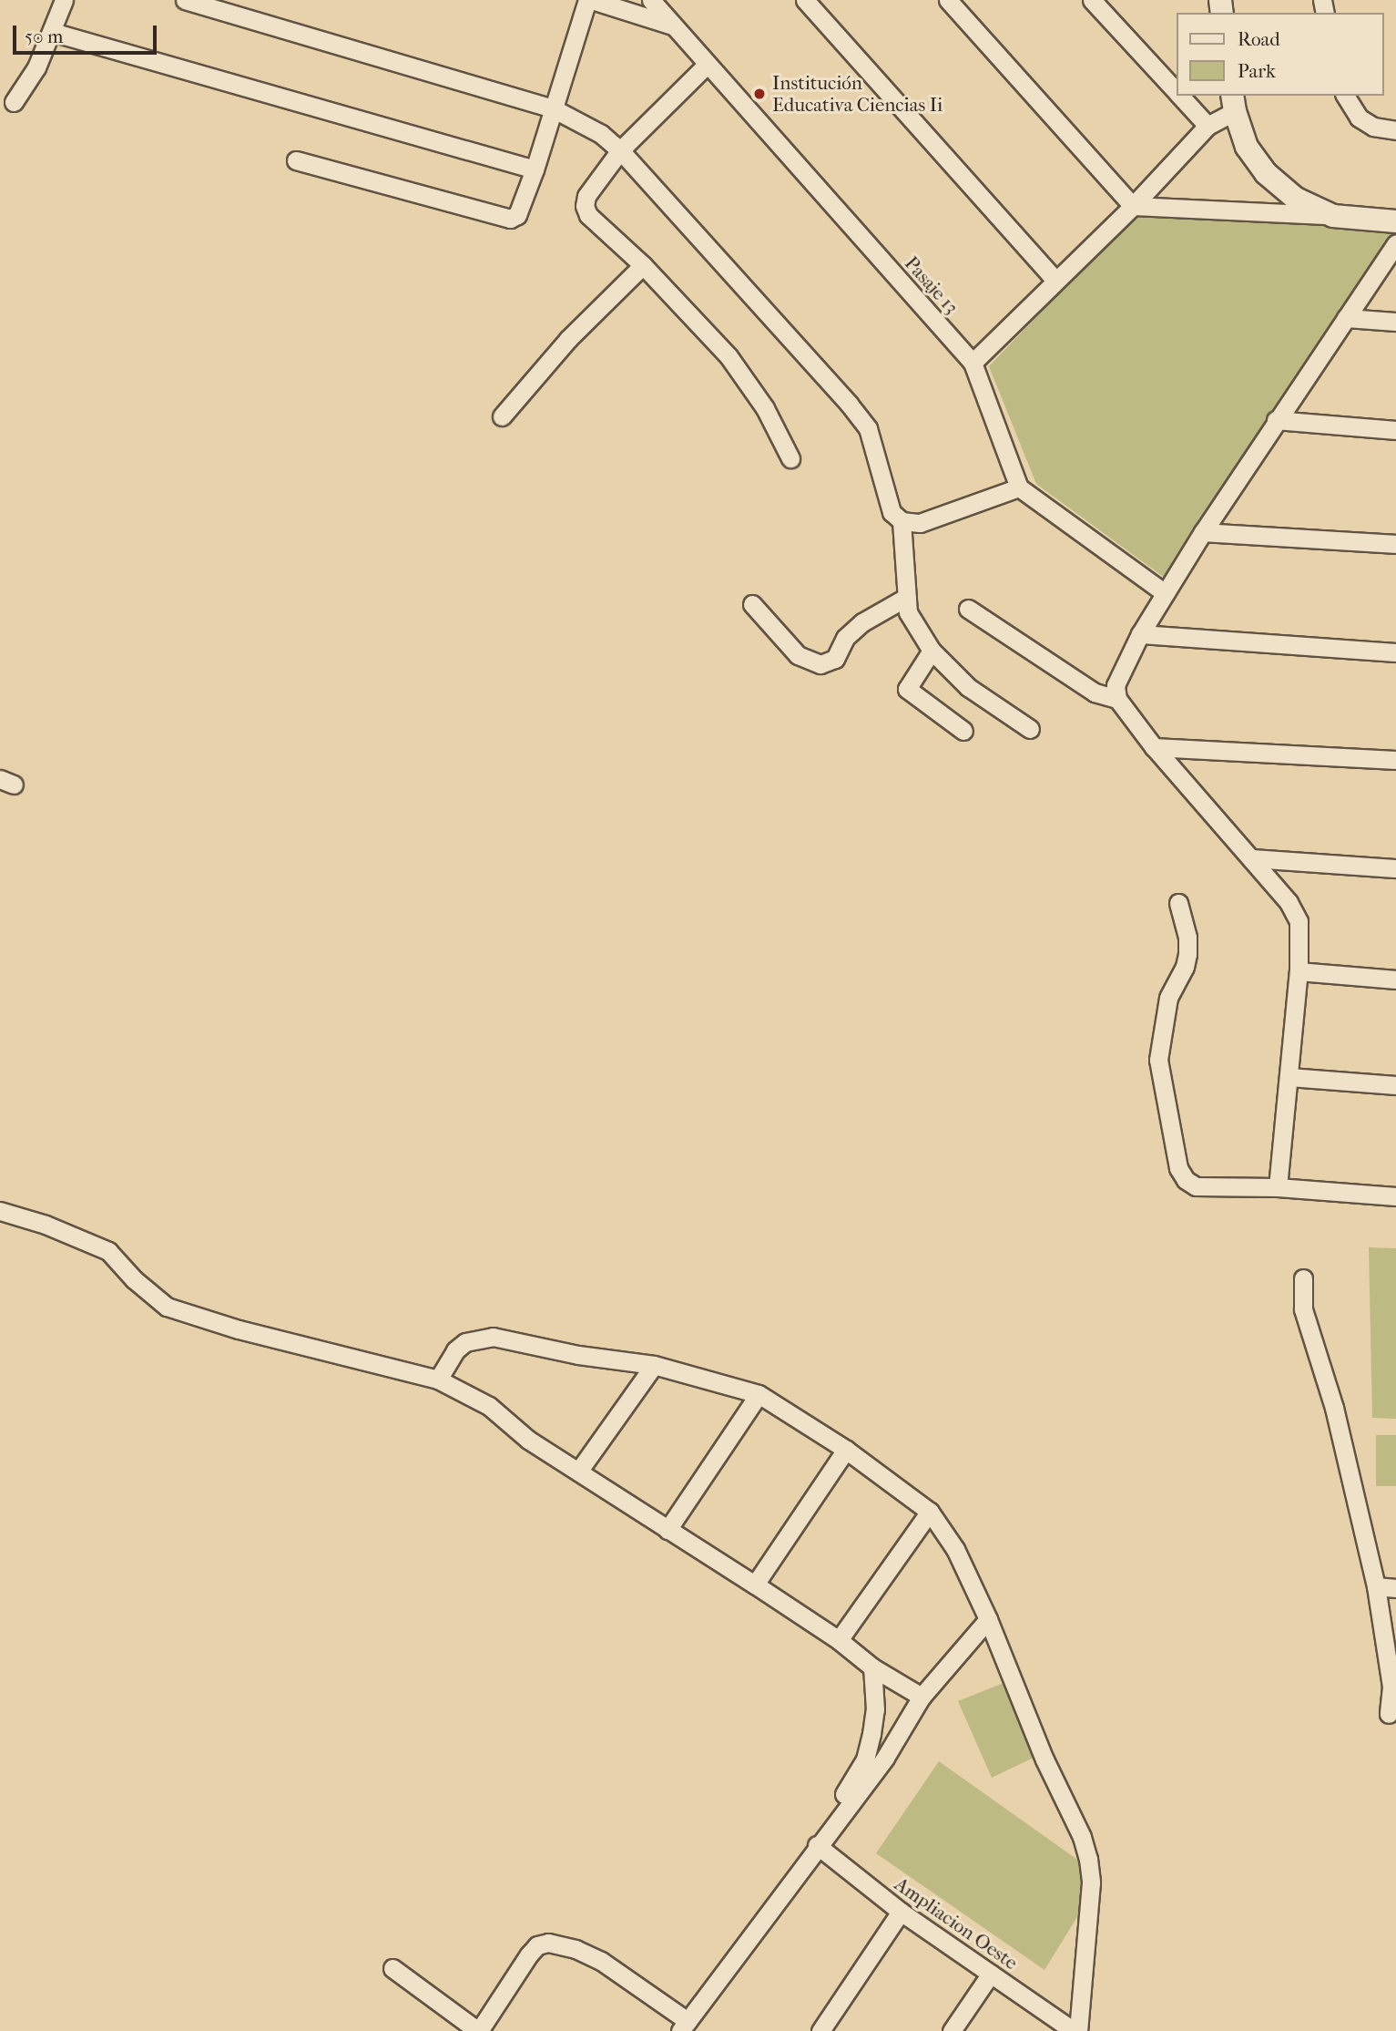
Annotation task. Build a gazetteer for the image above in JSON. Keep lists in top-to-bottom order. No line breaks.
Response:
{"streets":{"street":["Pasaje 13","Ampliacion Oeste"]},"places":["Institución Educativa Ciencias Ii"],"legend":["Road","Park"],"scale_bar":"50 m"}
